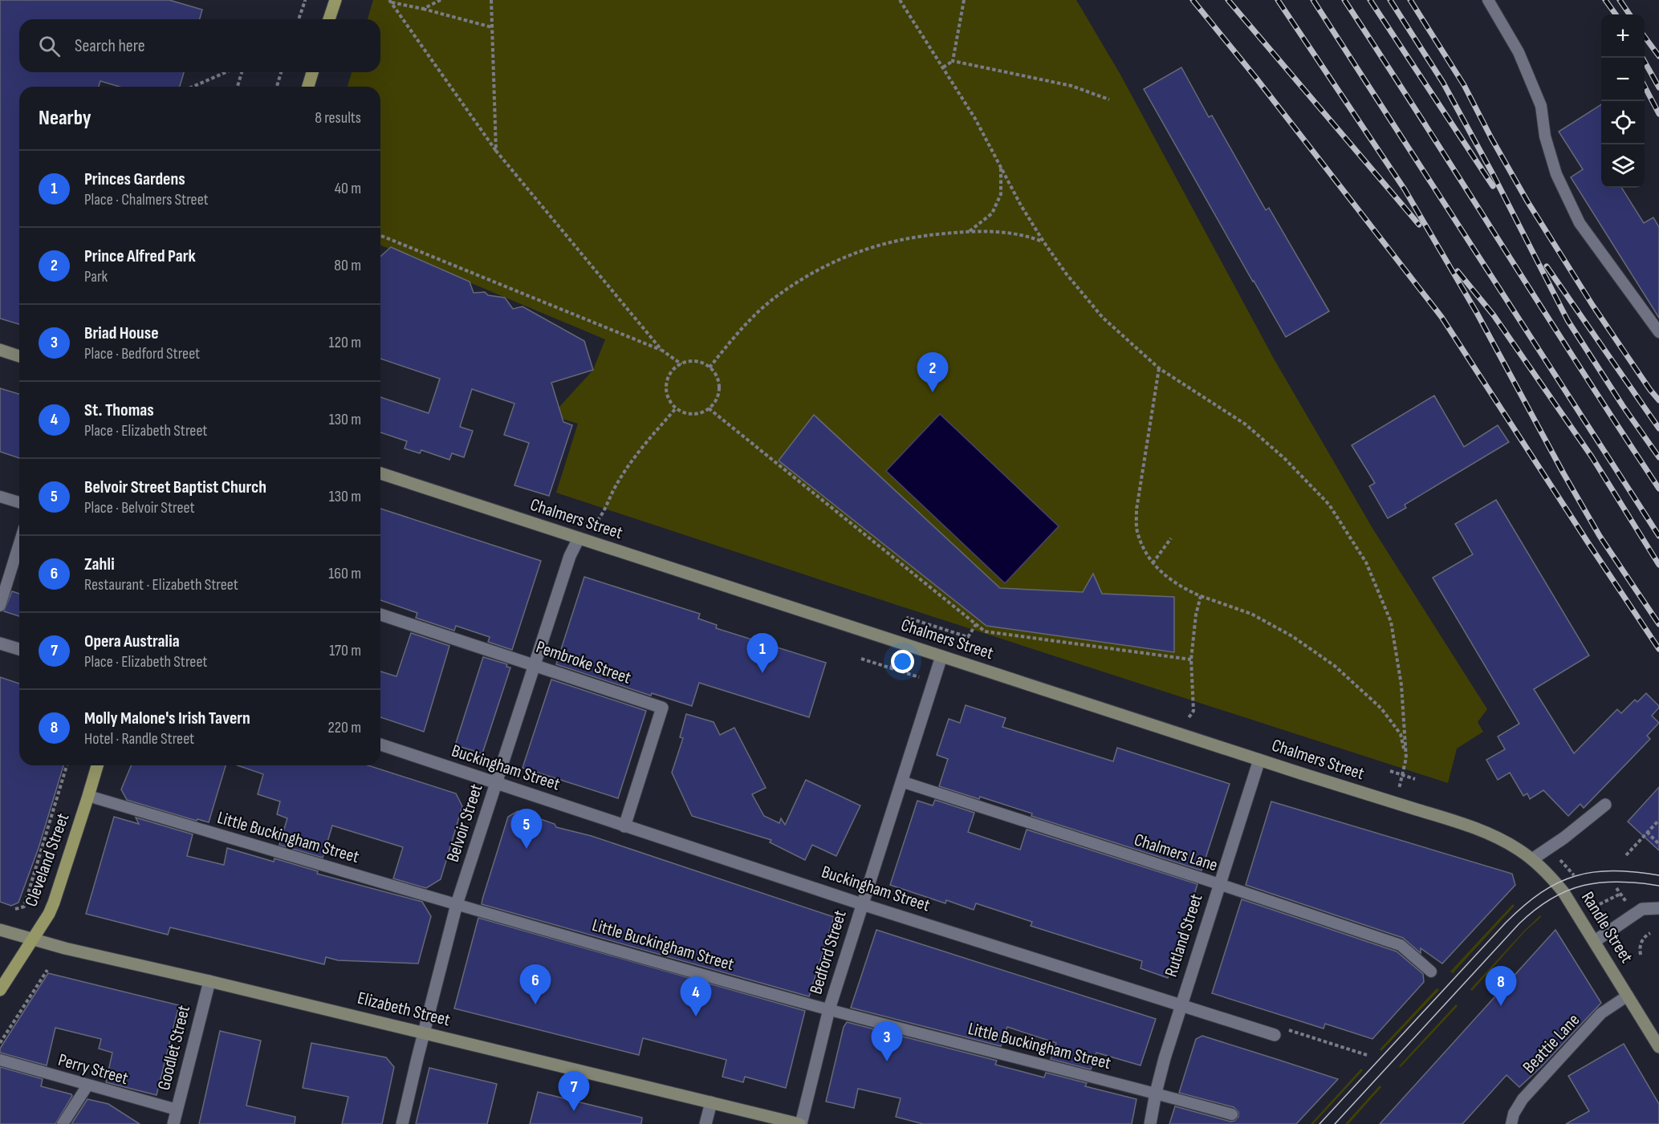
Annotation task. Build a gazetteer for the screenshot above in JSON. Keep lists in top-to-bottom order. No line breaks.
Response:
{"streets":{"main road":["Chalmers Street","Cleveland Street","Randle Street","Elizabeth Street"],"street":["Pembroke Street","Buckingham Street","Belvoir Street","Rutland Street","Bedford Street","Goodlet Street"],"lane":["Little Buckingham Street","Chalmers Lane","Beattie Lane","Perry Street"]},"crossings":[["Chalmers Street","Belvoir Street"],["Chalmers Street","Randle Street"],["Chalmers Street","Rutland Street"],["Chalmers Street","Bedford Street"],["Pembroke Street","Buckingham Street"],["Pembroke Street","Belvoir Street"],["Buckingham Street","Belvoir Street"],["Buckingham Street","Rutland Street"],["Buckingham Street","Bedford Street"],["Belvoir Street","Little Buckingham Street"],["Belvoir Street","Elizabeth Street"],["Little Buckingham Street","Cleveland Street"],["Little Buckingham Street","Rutland Street"],["Little Buckingham Street","Bedford Street"],["Chalmers Lane","Rutland Street"],["Chalmers Lane","Bedford Street"],["Cleveland Street","Elizabeth Street"],["Randle Street","Beattie Lane"],["Bedford Street","Elizabeth Street"],["Elizabeth Street","Goodlet Street"],["Goodlet Street","Perry Street"]],"page":{"map_buttons":["+","−"],"search":"Search here","heading":["Nearby","8 results"],"list":[{"mark":"1","name":"Princes Gardens","note":"Place · Chalmers Street","value":"40 m"},{"mark":"2","name":"Prince Alfred Park","note":"Park","value":"80 m"},{"mark":"3","name":"Briad House","note":"Place · Bedford Street","value":"120 m"},{"mark":"4","name":"St. Thomas","note":"Place · Elizabeth Street","value":"130 m"},{"mark":"5","name":"Belvoir Street Baptist Church","note":"Place · Belvoir Street","value":"130 m"},{"mark":"6","name":"Zahli","note":"Restaurant · Elizabeth Street","value":"160 m"},{"mark":"7","name":"Opera Australia","note":"Place · Elizabeth Street","value":"170 m"},{"mark":"8","name":"Molly Malone's Irish Tavern","note":"Hotel · Randle Street","value":"220 m"}],"pins":["2","1","5","6","8","4","3","7"]}}
